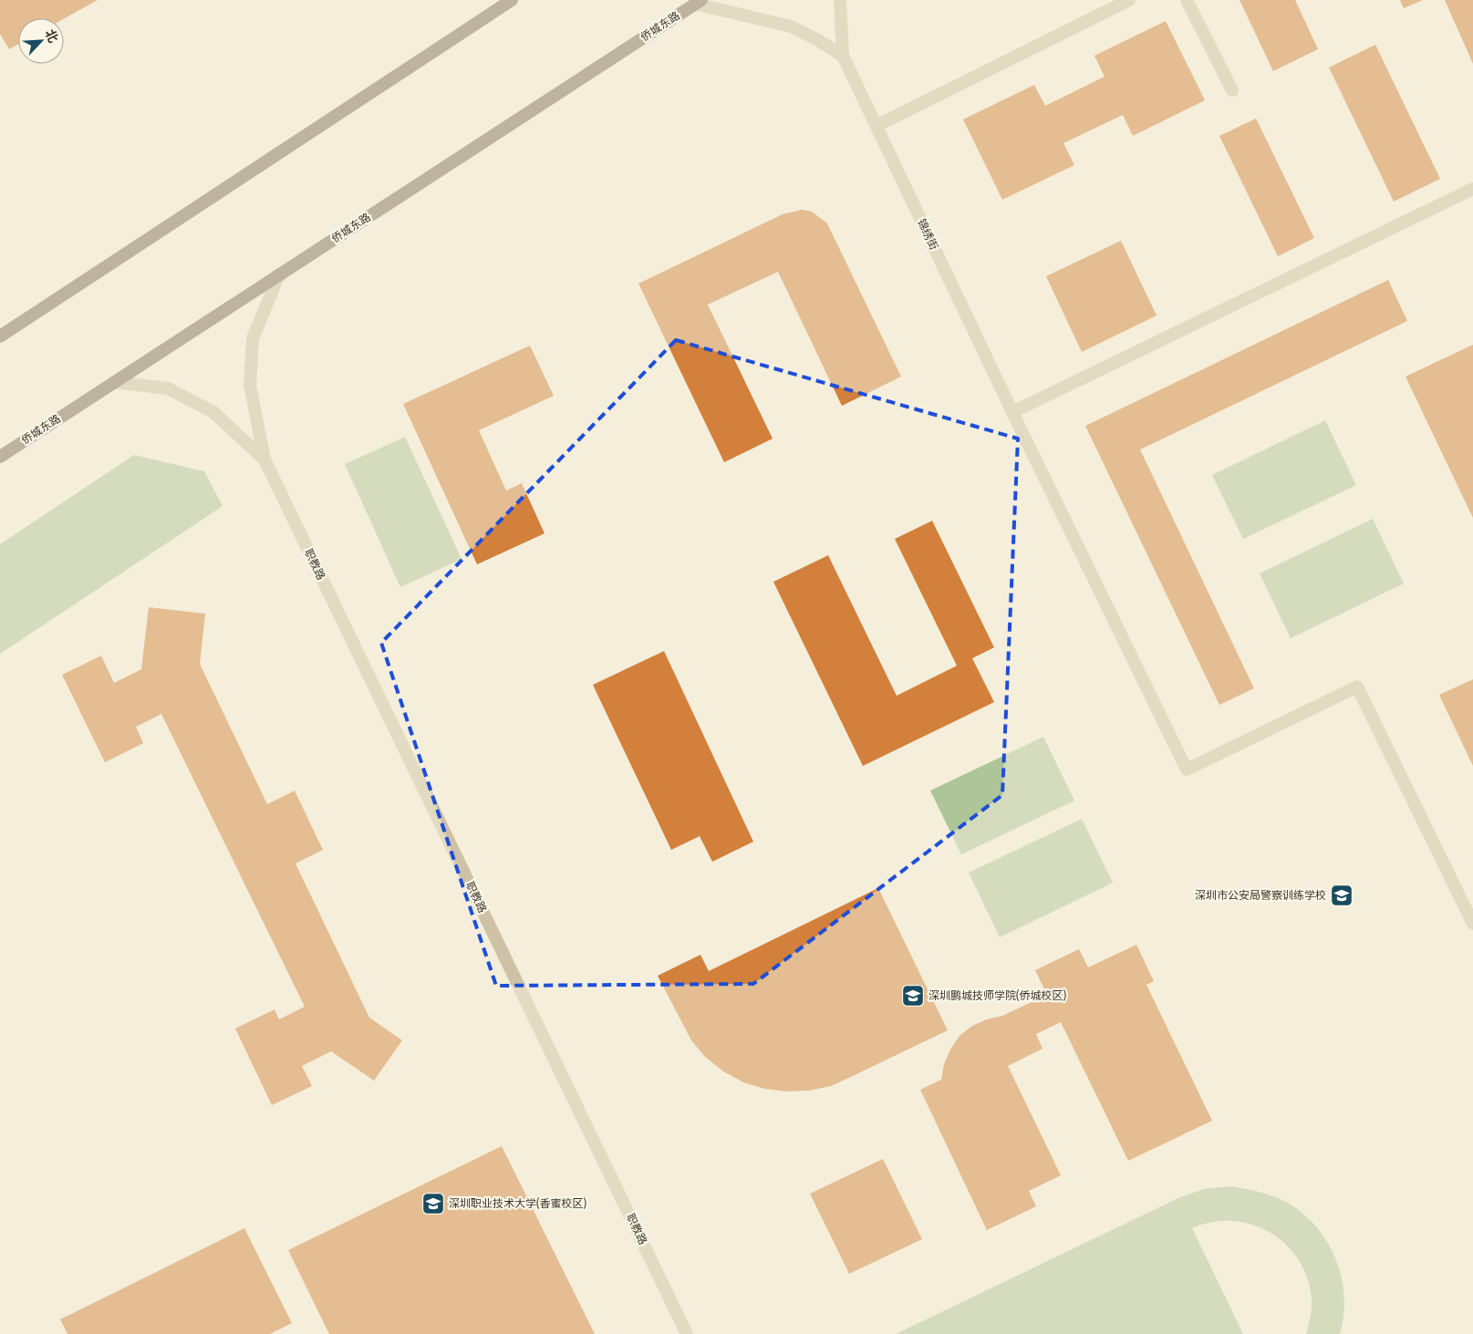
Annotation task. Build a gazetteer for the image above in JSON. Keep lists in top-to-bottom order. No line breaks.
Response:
{"streets":{"main road":["侨城东路"],"street":["锦绣街","职教路"]},"crossings":[["侨城东路","职教路"]],"places":{"school or university":["深圳市公安局警察训练学校","深圳鹏城技师学院(侨城校区)","深圳职业技术大学(香蜜校区)"]},"north":"top right"}
